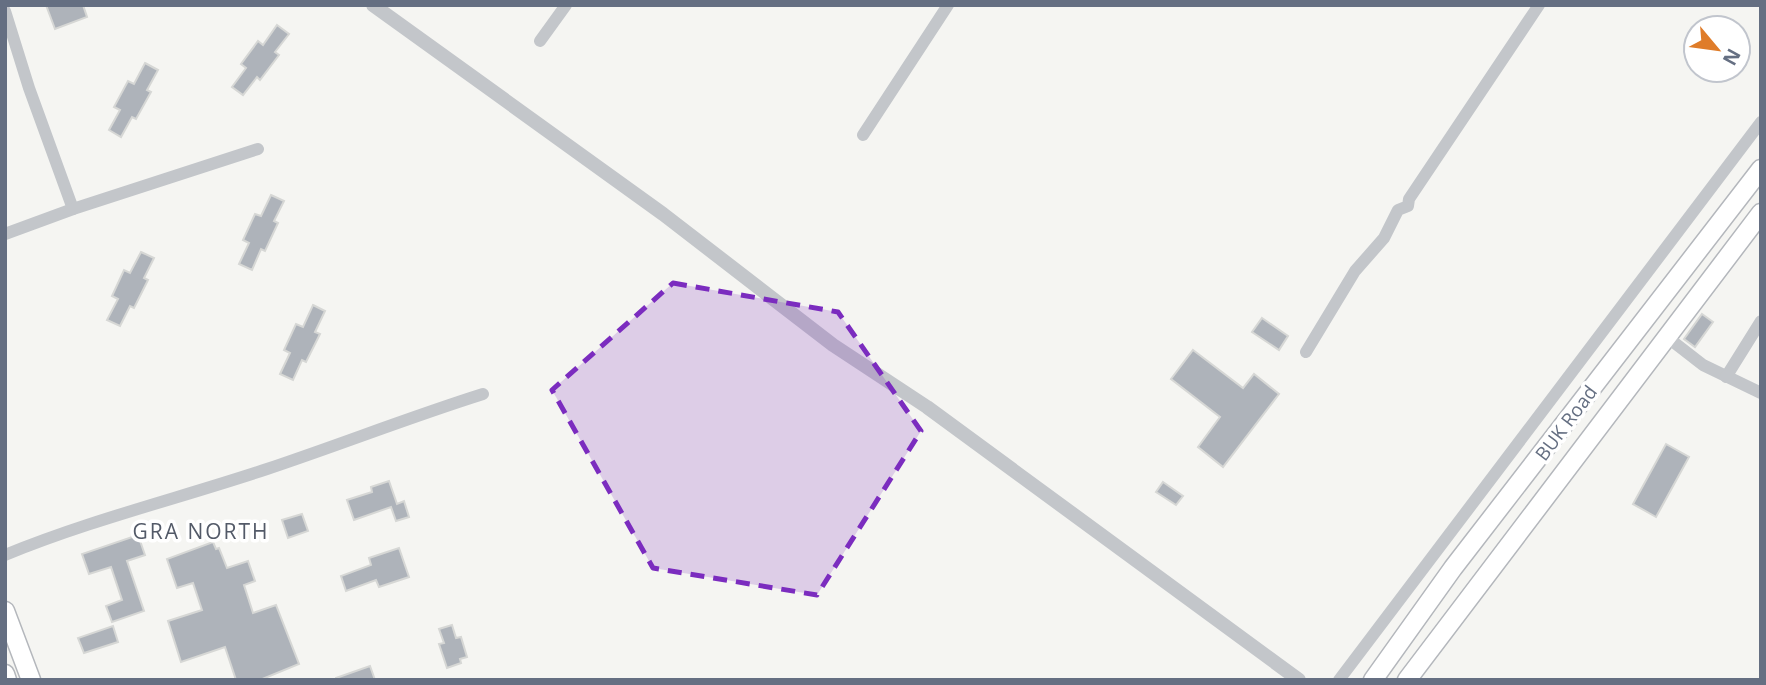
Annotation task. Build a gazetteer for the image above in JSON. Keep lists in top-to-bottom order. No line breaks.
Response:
{"streets":{"main road":["BUK Road"]},"districts":["GRA NORTH"],"north":"bottom right"}
